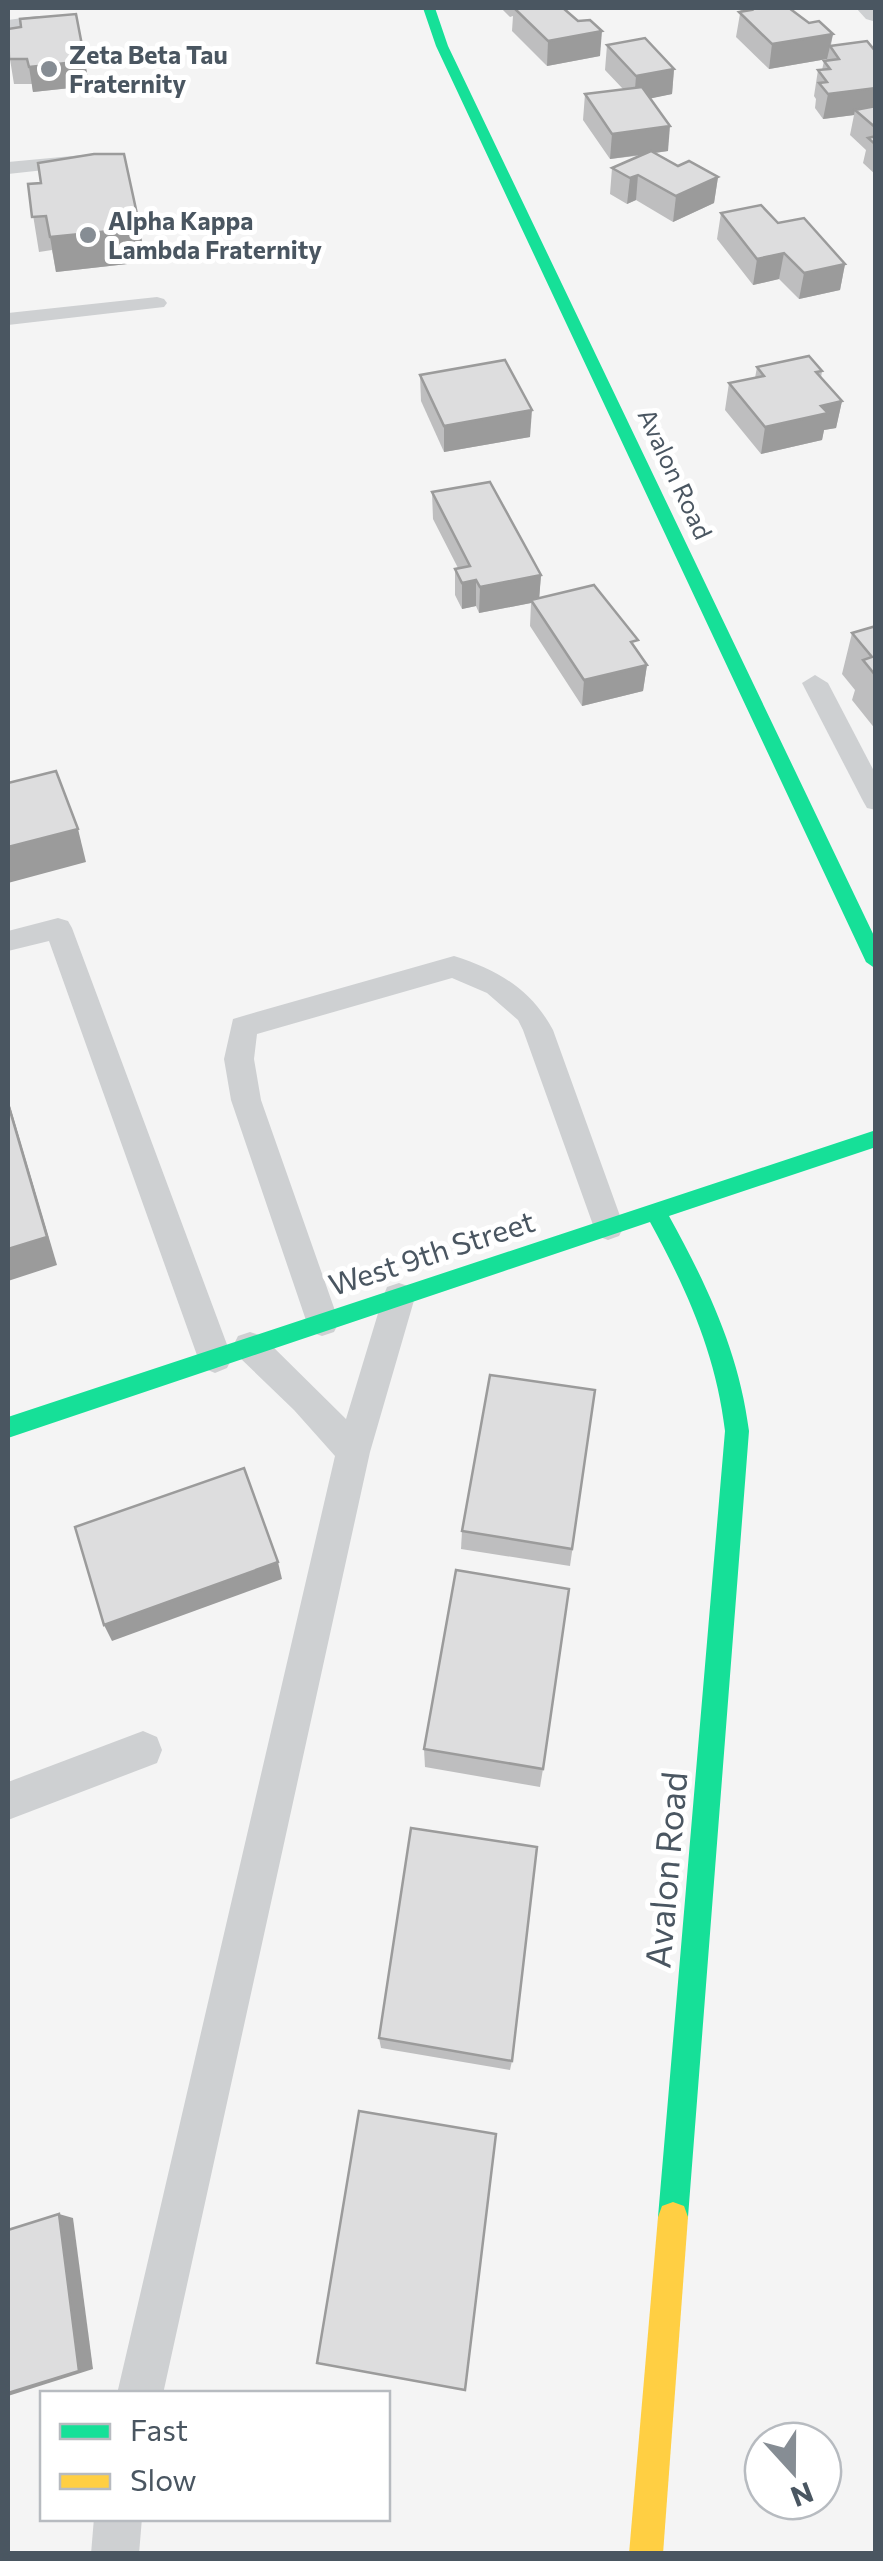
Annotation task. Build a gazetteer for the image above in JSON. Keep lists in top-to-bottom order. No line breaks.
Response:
{"streets":{"street":["Avalon Road","West 9th Street"]},"crossings":[["Avalon Road","West 9th Street"]],"places":["Zeta Beta Tau Fraternity","Alpha Kappa Lambda Fraternity"],"legend":["Fast","Slow"],"north":"bottom"}
